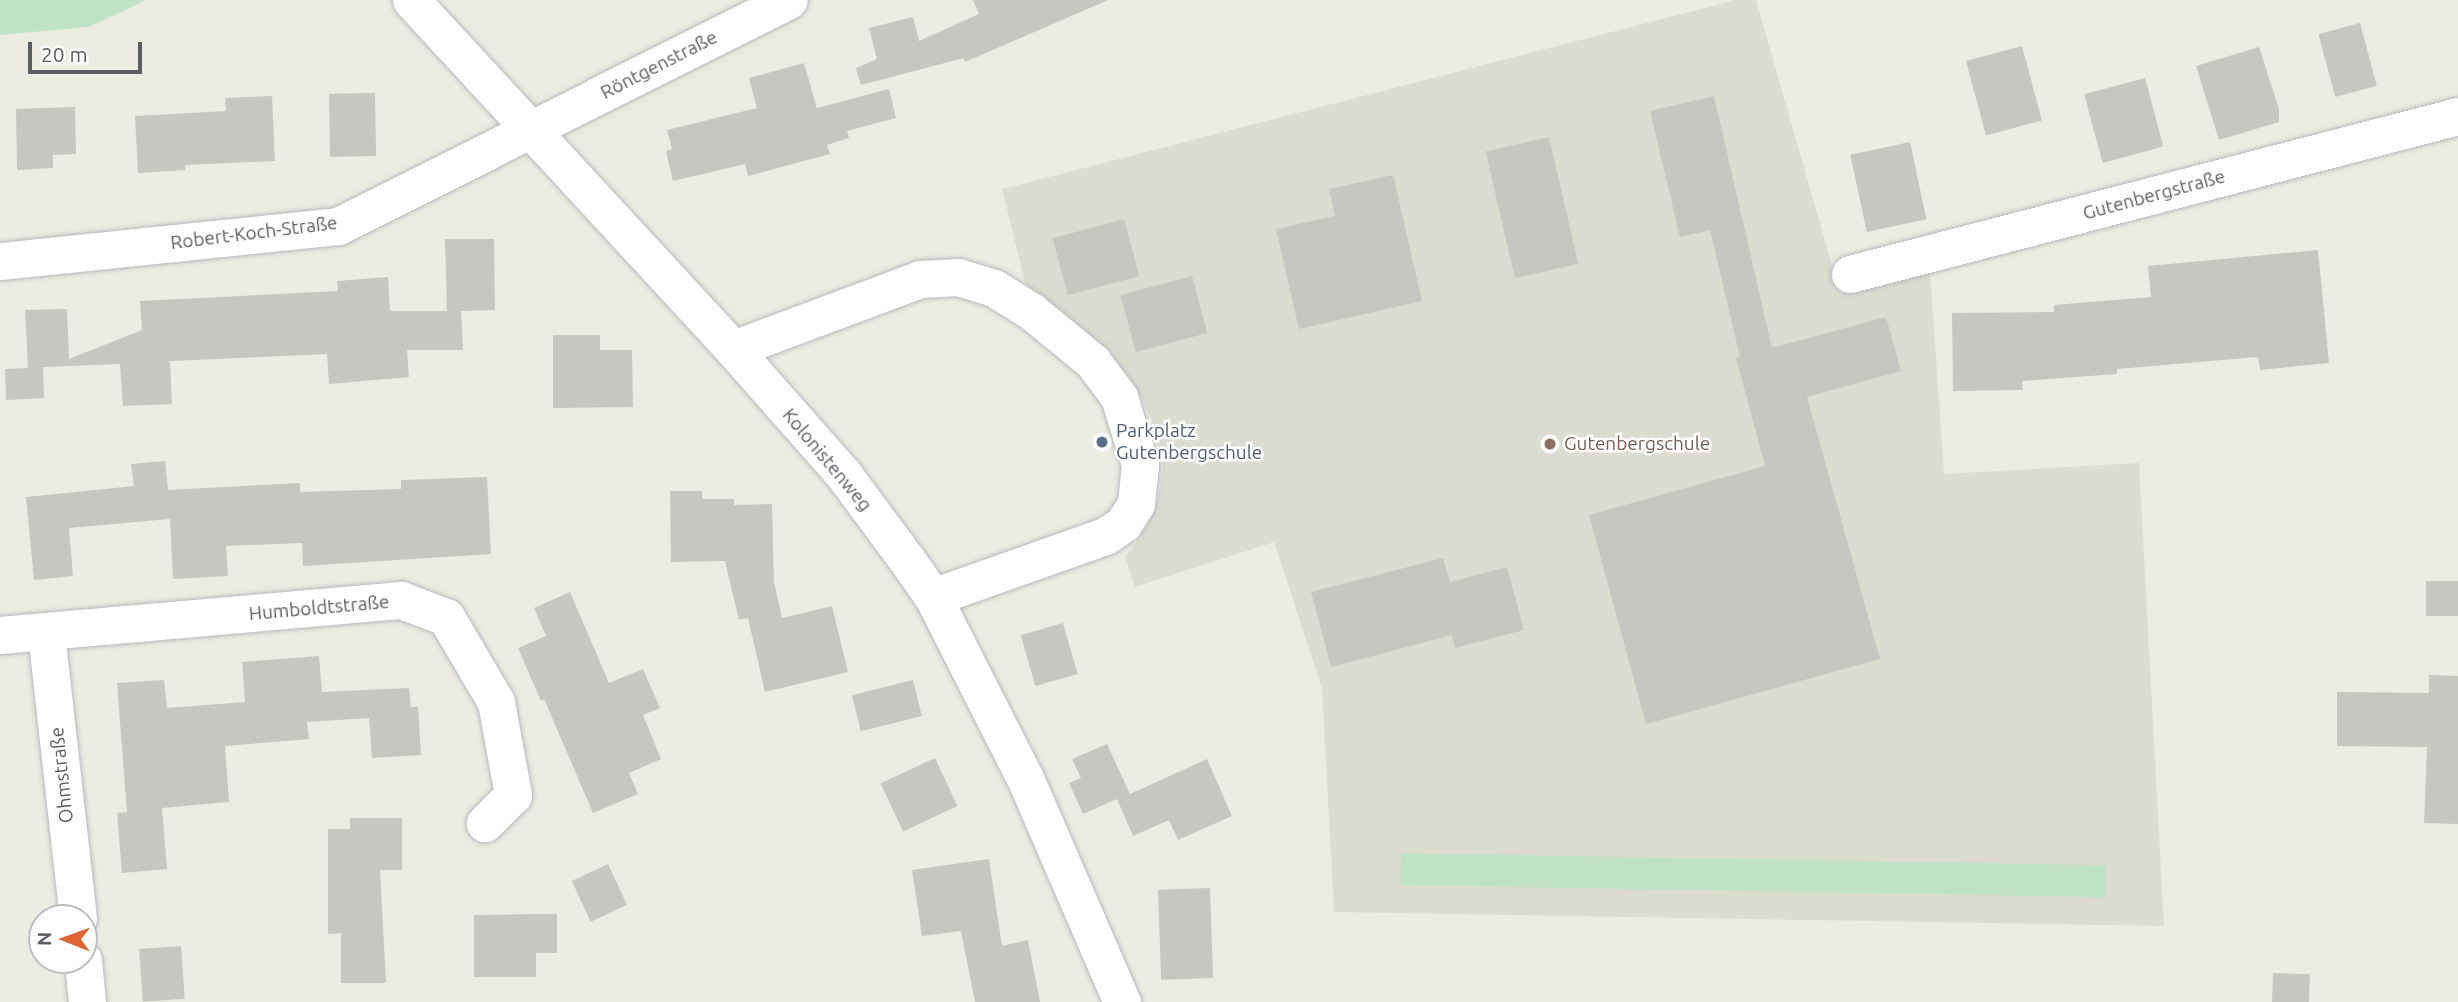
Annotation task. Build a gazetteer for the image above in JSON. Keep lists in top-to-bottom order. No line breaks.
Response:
{"streets":{"street":["Röntgenstraße","Gutenbergstraße","Robert-Koch-Straße","Kolonistenweg","Humboldtstraße","Ohmstraße"]},"crossings":[["Röntgenstraße","Robert-Koch-Straße"],["Röntgenstraße","Kolonistenweg"],["Robert-Koch-Straße","Kolonistenweg"],["Humboldtstraße","Ohmstraße"]],"places":["Parkplatz Gutenbergschule","Gutenbergschule"],"scale_bar":"20 m","north":"left"}
